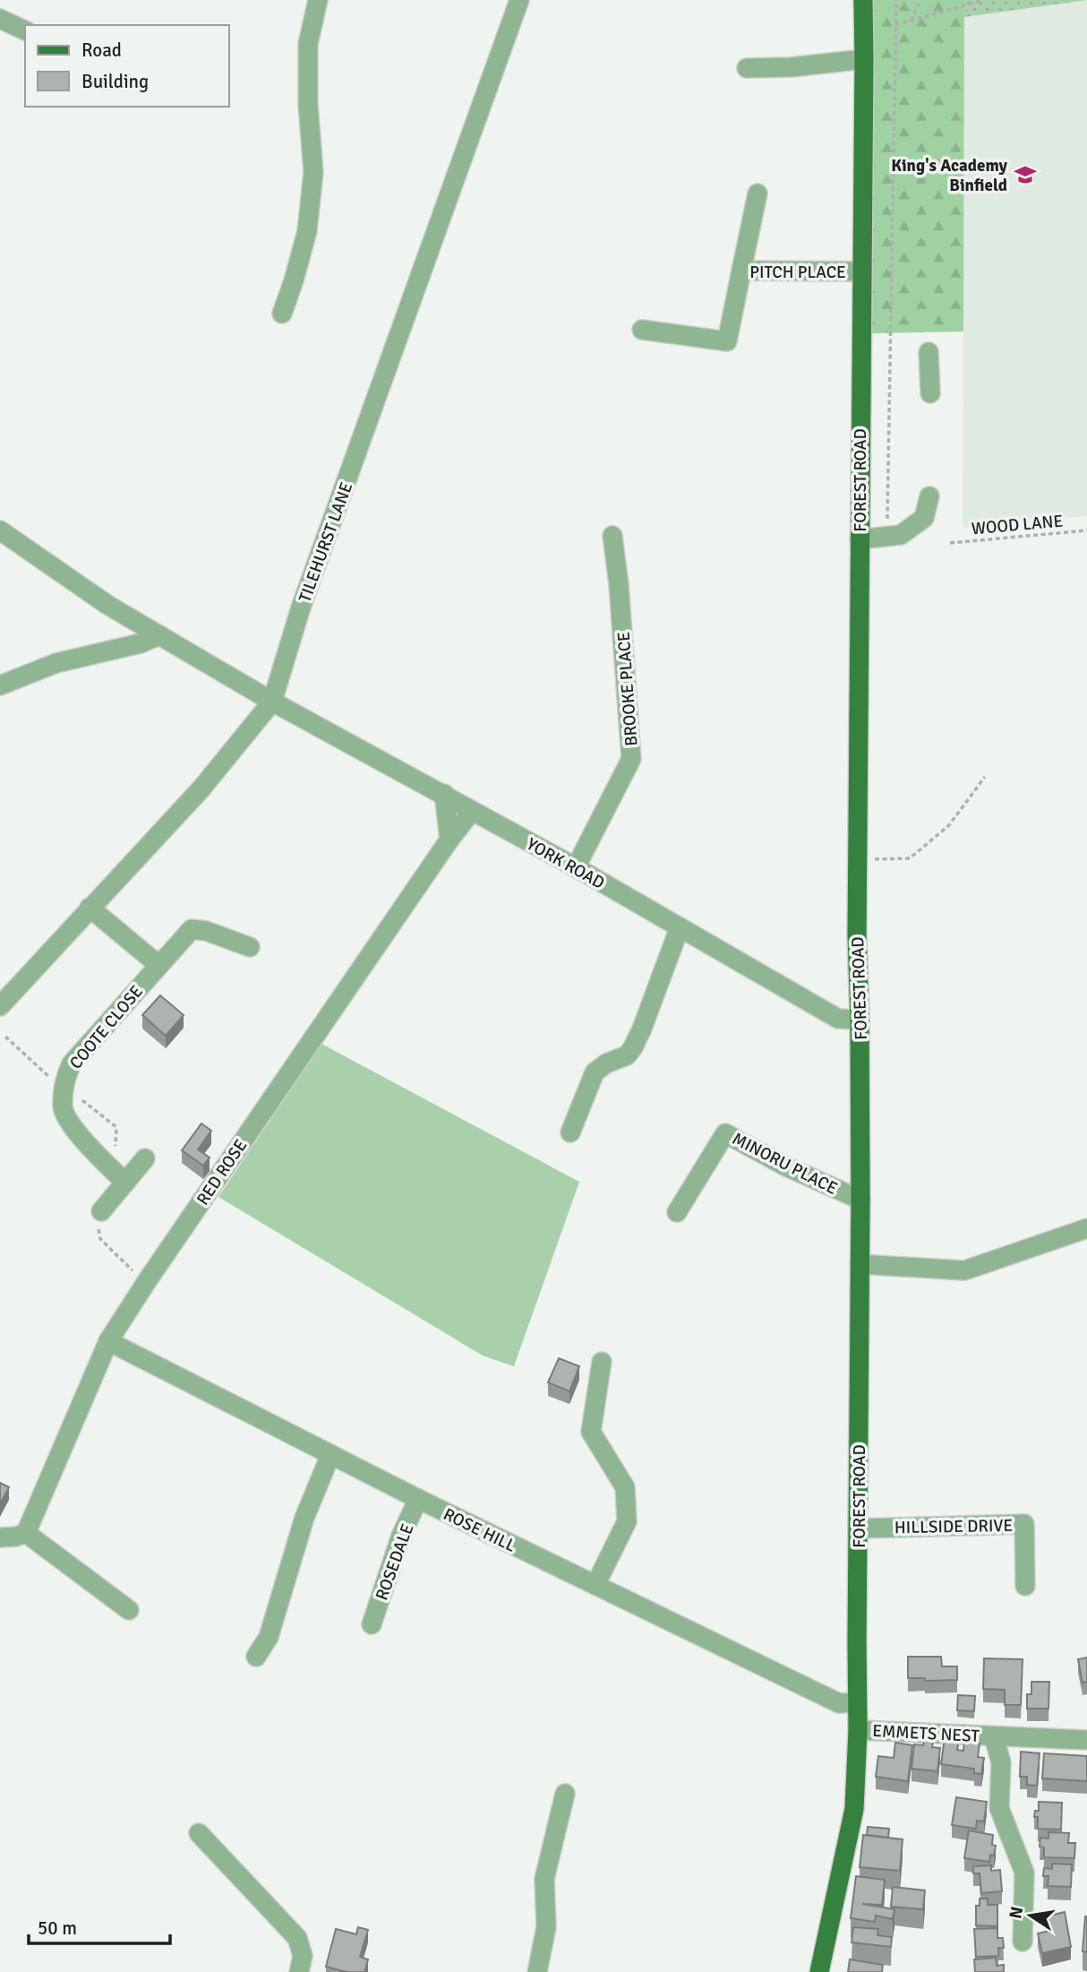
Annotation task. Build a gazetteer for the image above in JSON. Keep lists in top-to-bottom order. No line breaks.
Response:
{"streets":{"main road":["FOREST ROAD"],"street":["PITCH PLACE","TILEHURST LANE","BROOKE PLACE","YORK ROAD","COOTE CLOSE","MINORU PLACE","RED ROSE","HILLSIDE DRIVE","ROSE HILL","ROSEDALE","EMMETS NEST"],"path":["WOOD LANE"]},"crossings":[["PITCH PLACE","FOREST ROAD"],["FOREST ROAD","YORK ROAD"],["FOREST ROAD","MINORU PLACE"],["FOREST ROAD","HILLSIDE DRIVE"],["FOREST ROAD","ROSE HILL"],["FOREST ROAD","EMMETS NEST"],["TILEHURST LANE","YORK ROAD"],["BROOKE PLACE","YORK ROAD"],["YORK ROAD","RED ROSE"],["RED ROSE","ROSE HILL"],["ROSE HILL","ROSEDALE"]],"places":{"school or university":["King's Academy Binfield"]},"legend":["Road","Building"],"scale_bar":"50 m","north":"left"}
